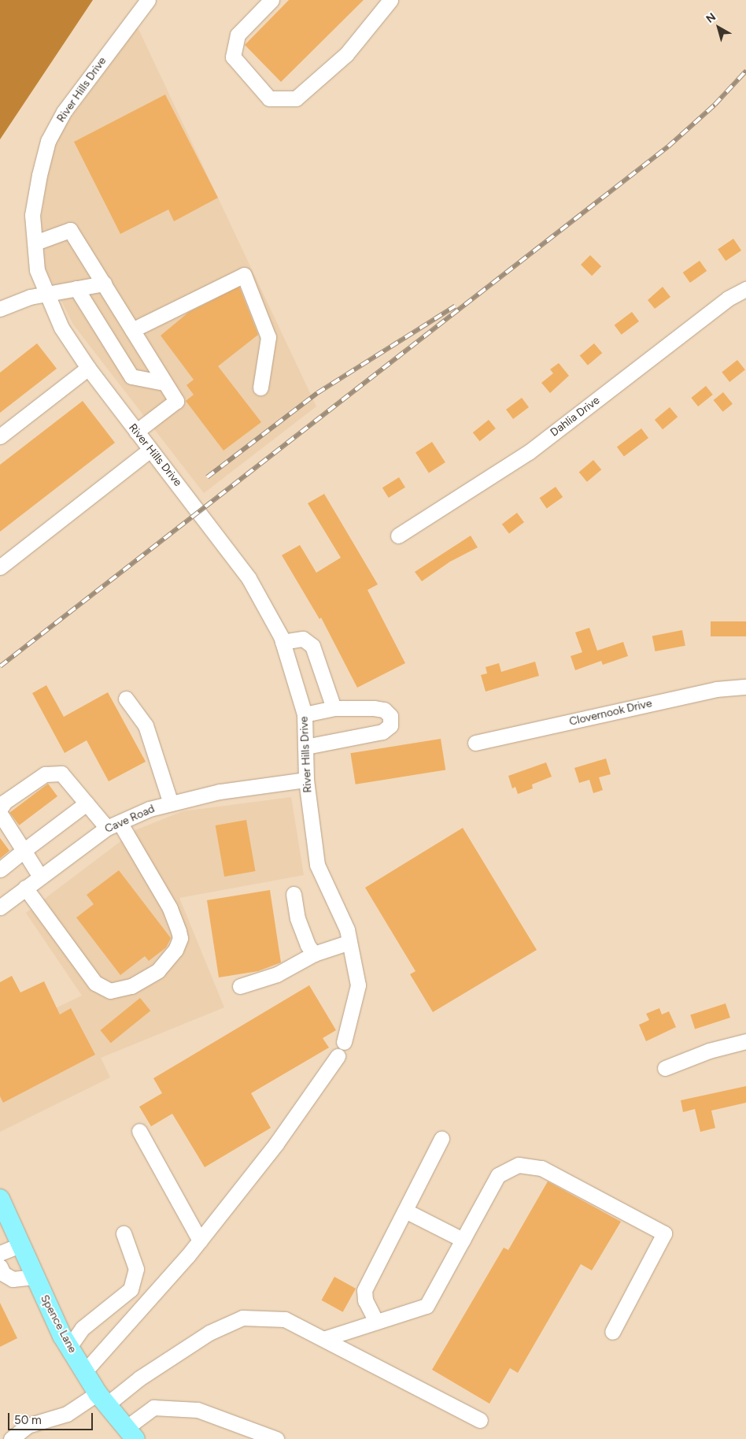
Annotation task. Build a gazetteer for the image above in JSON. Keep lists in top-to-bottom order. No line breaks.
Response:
{"streets":{"main road":["Spence Lane"],"street":["River Hills Drive","Dahlia Drive","Clovernook Drive","Cave Road"]},"crossings":[["River Hills Drive","Cave Road"]],"scale_bar":"50 m","north":"top left"}
